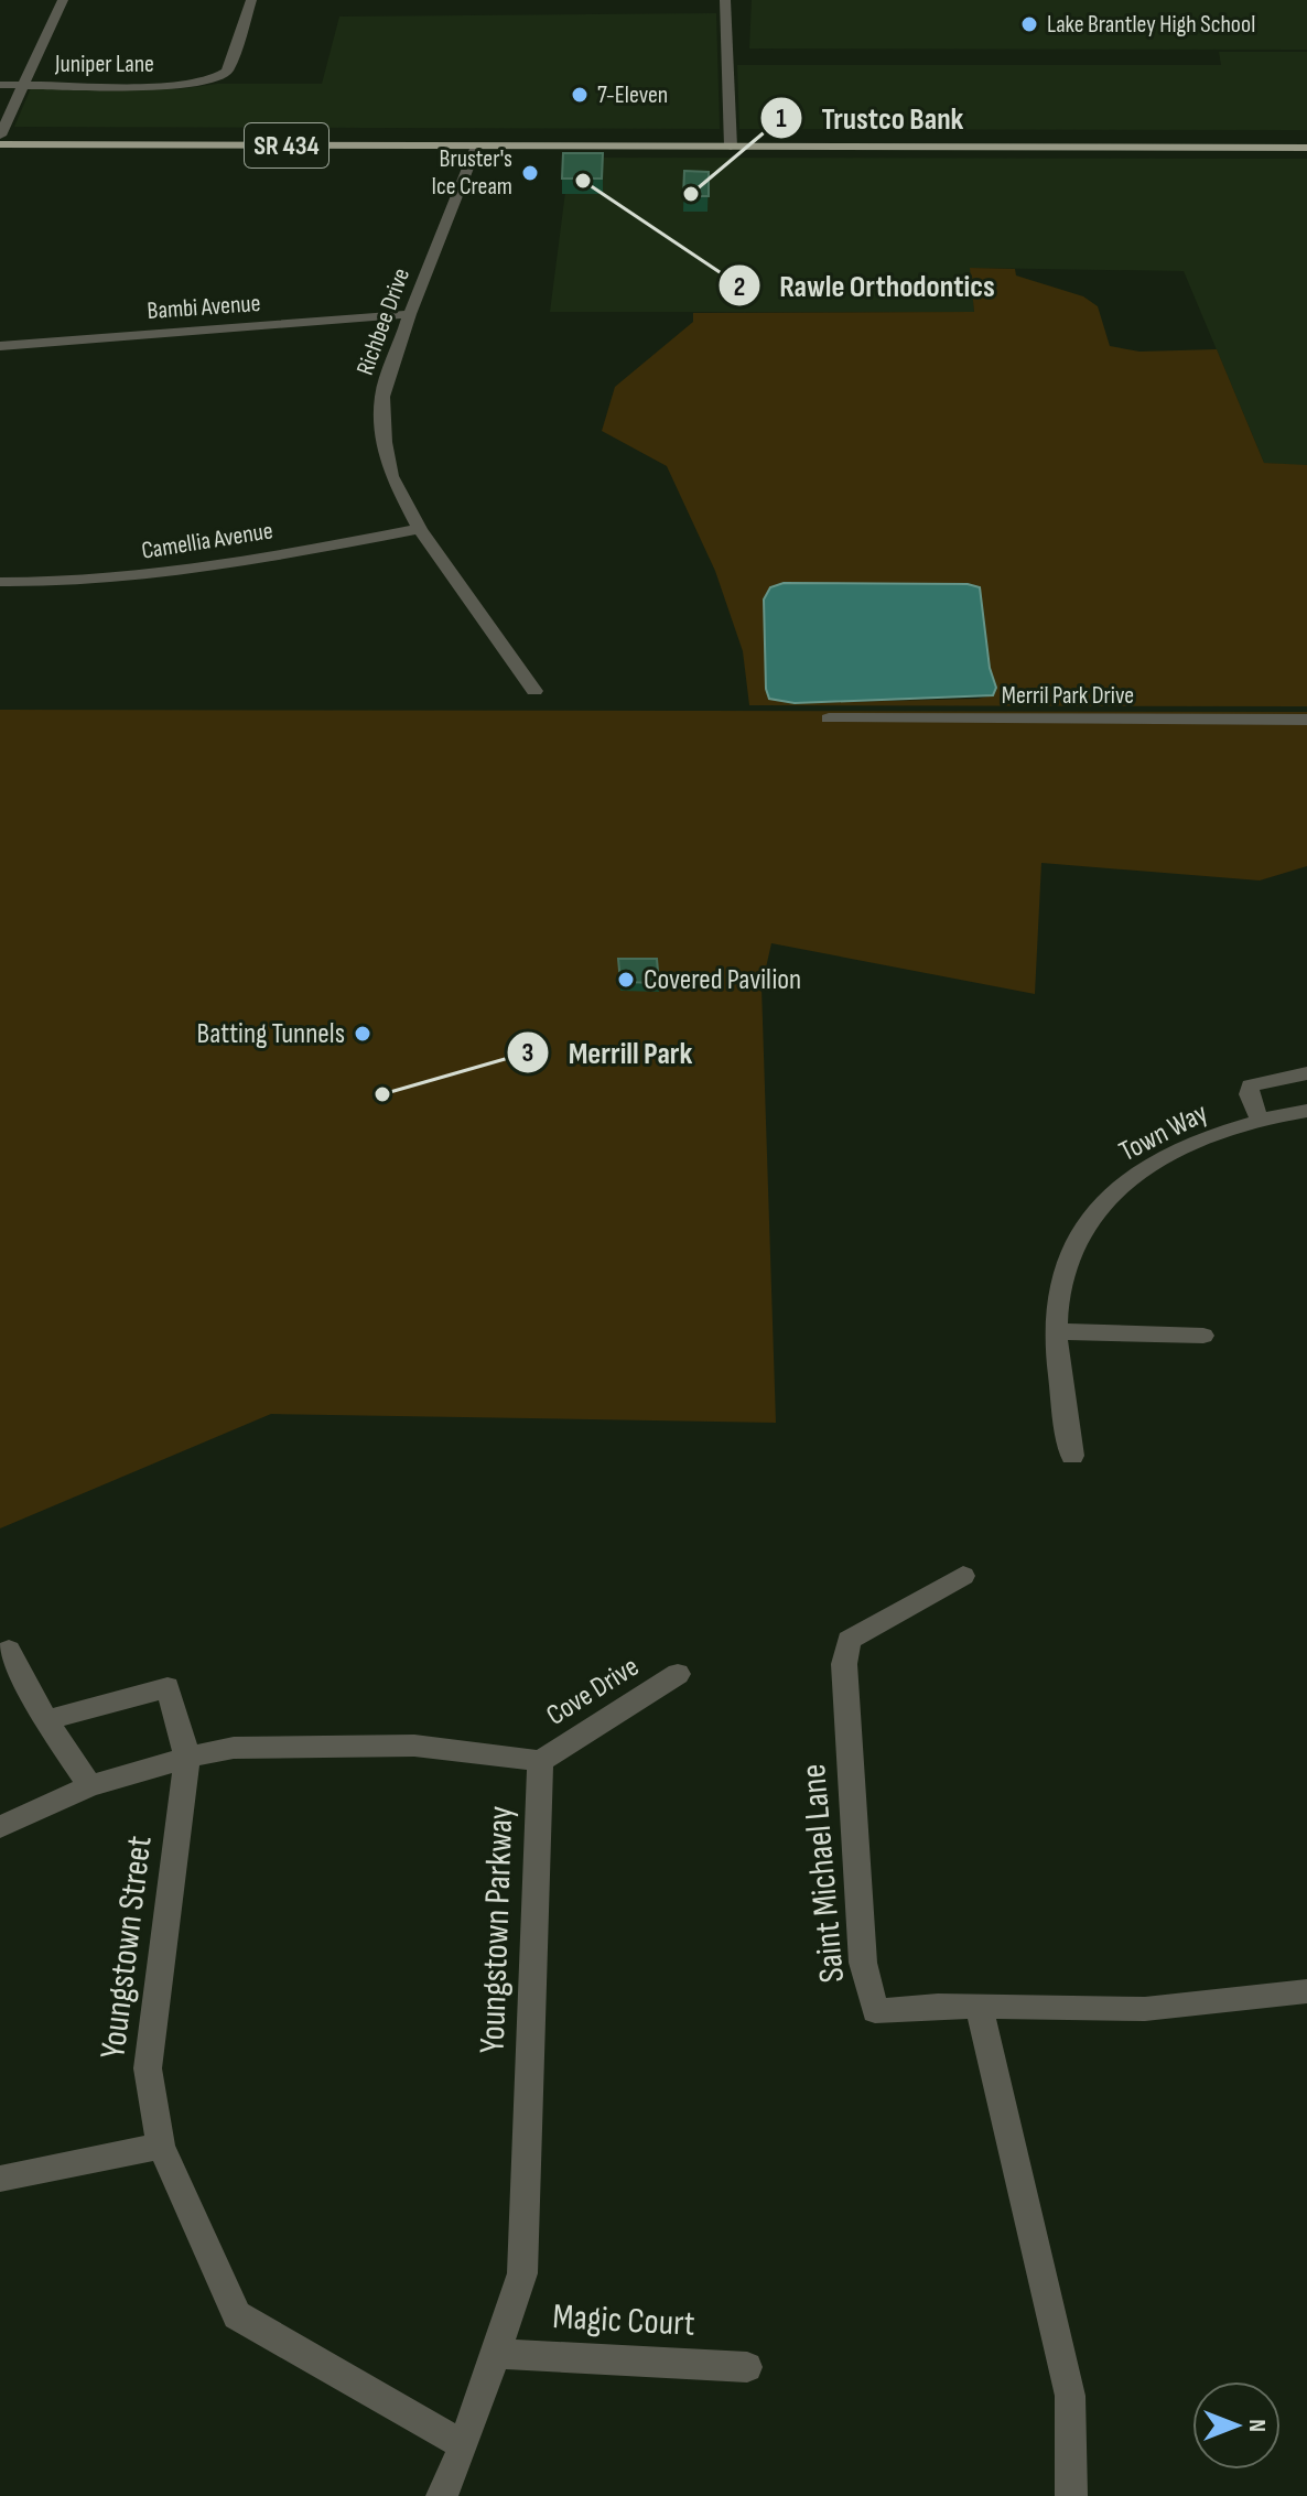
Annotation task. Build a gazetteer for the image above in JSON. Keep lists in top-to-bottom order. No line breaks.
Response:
{"streets":{"main road":["SR 434"],"street":["Juniper Lane","Bambi Avenue","Richbee Drive","Camellia Avenue","Merril Park Drive","Town Way","Cove Drive","Saint Michael Lane","Youngstown Parkway","Youngstown Street","Magic Court"]},"crossings":[["SR 434","Richbee Drive"],["Bambi Avenue","Richbee Drive"],["Richbee Drive","Camellia Avenue"],["Cove Drive","Youngstown Parkway"],["Youngstown Parkway","Magic Court"]],"places":["Lake Brantley High School","7-Eleven","Bruster's Ice Cream","Rawle Orthodontics","Trustco Bank","Covered Pavilion","Batting Tunnels","Merrill Park"],"north":"right"}
